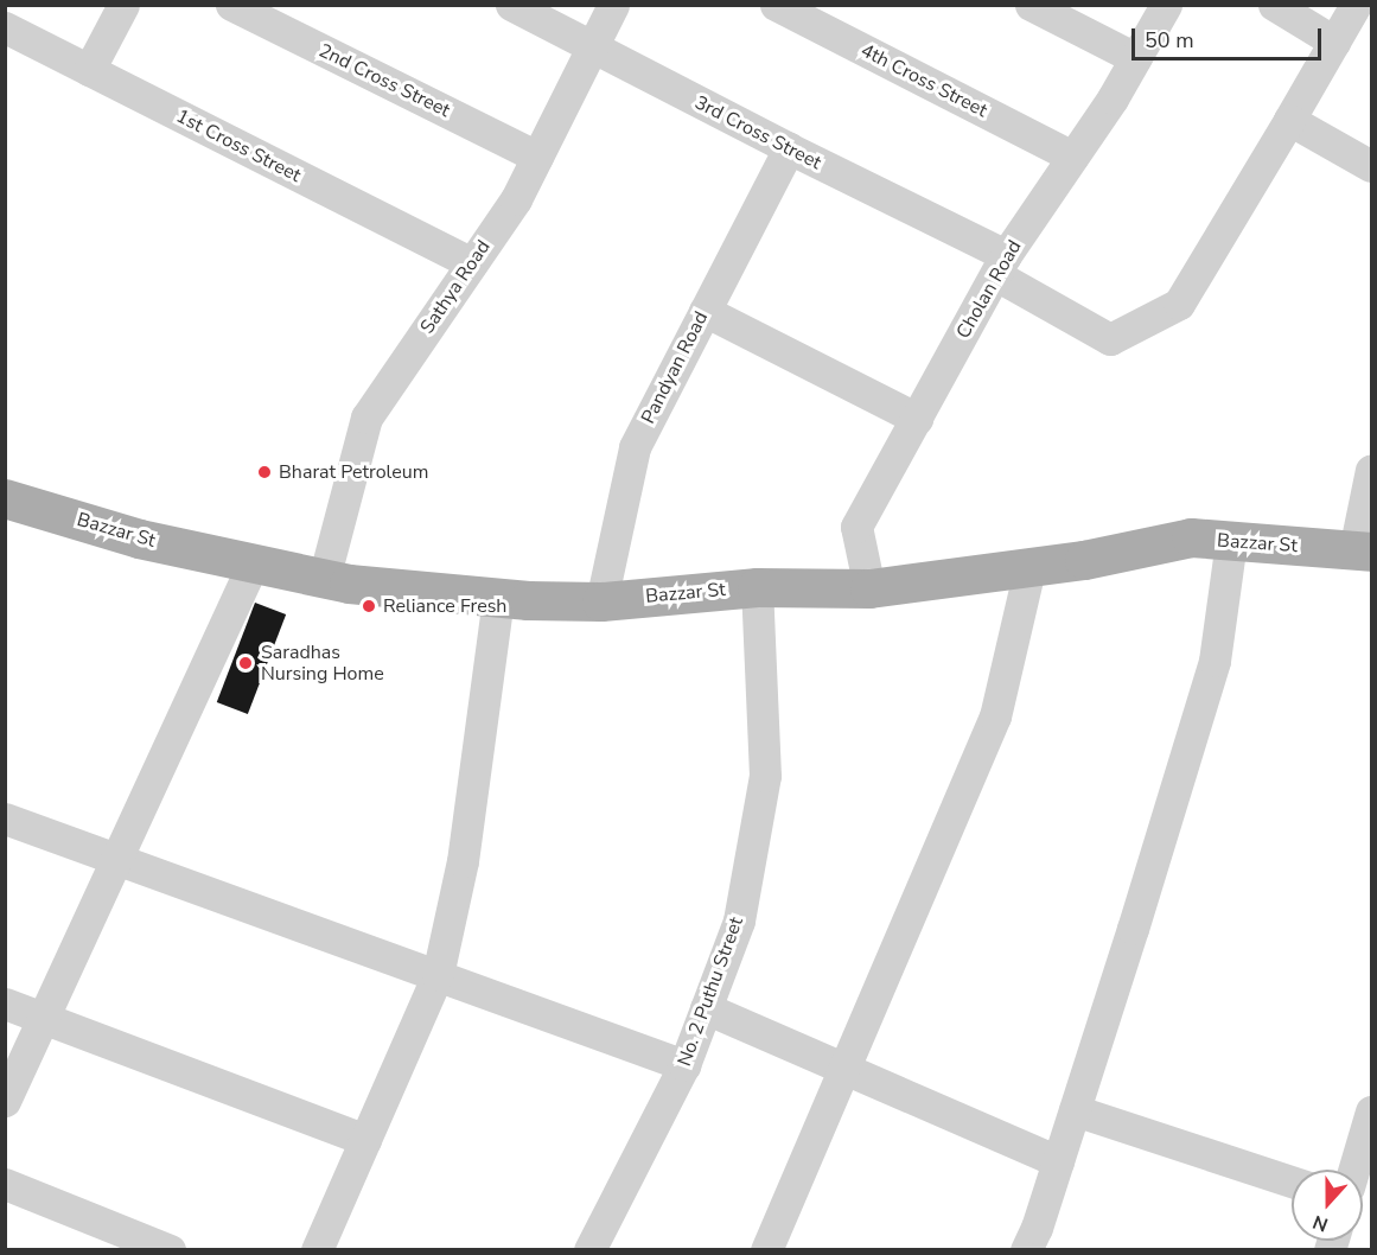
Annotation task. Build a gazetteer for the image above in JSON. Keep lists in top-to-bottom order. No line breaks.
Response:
{"streets":{"main road":["Bazzar St"],"street":["2nd Cross Street","4th Cross Street","3rd Cross Street","1st Cross Street","Sathya Road","Cholan Road","Pandyan Road","No. 2 Puthu Street"]},"crossings":[["2nd Cross Street","Sathya Road"],["4th Cross Street","Cholan Road"],["3rd Cross Street","Sathya Road"],["3rd Cross Street","Cholan Road"],["3rd Cross Street","Pandyan Road"],["1st Cross Street","Sathya Road"],["Sathya Road","Bazzar St"],["Cholan Road","Bazzar St"],["Pandyan Road","Bazzar St"],["Bazzar St","No. 2 Puthu Street"]],"places":["Bharat Petroleum","Reliance Fresh","Saradhas Nursing Home"],"scale_bar":"50 m","north":"bottom"}
